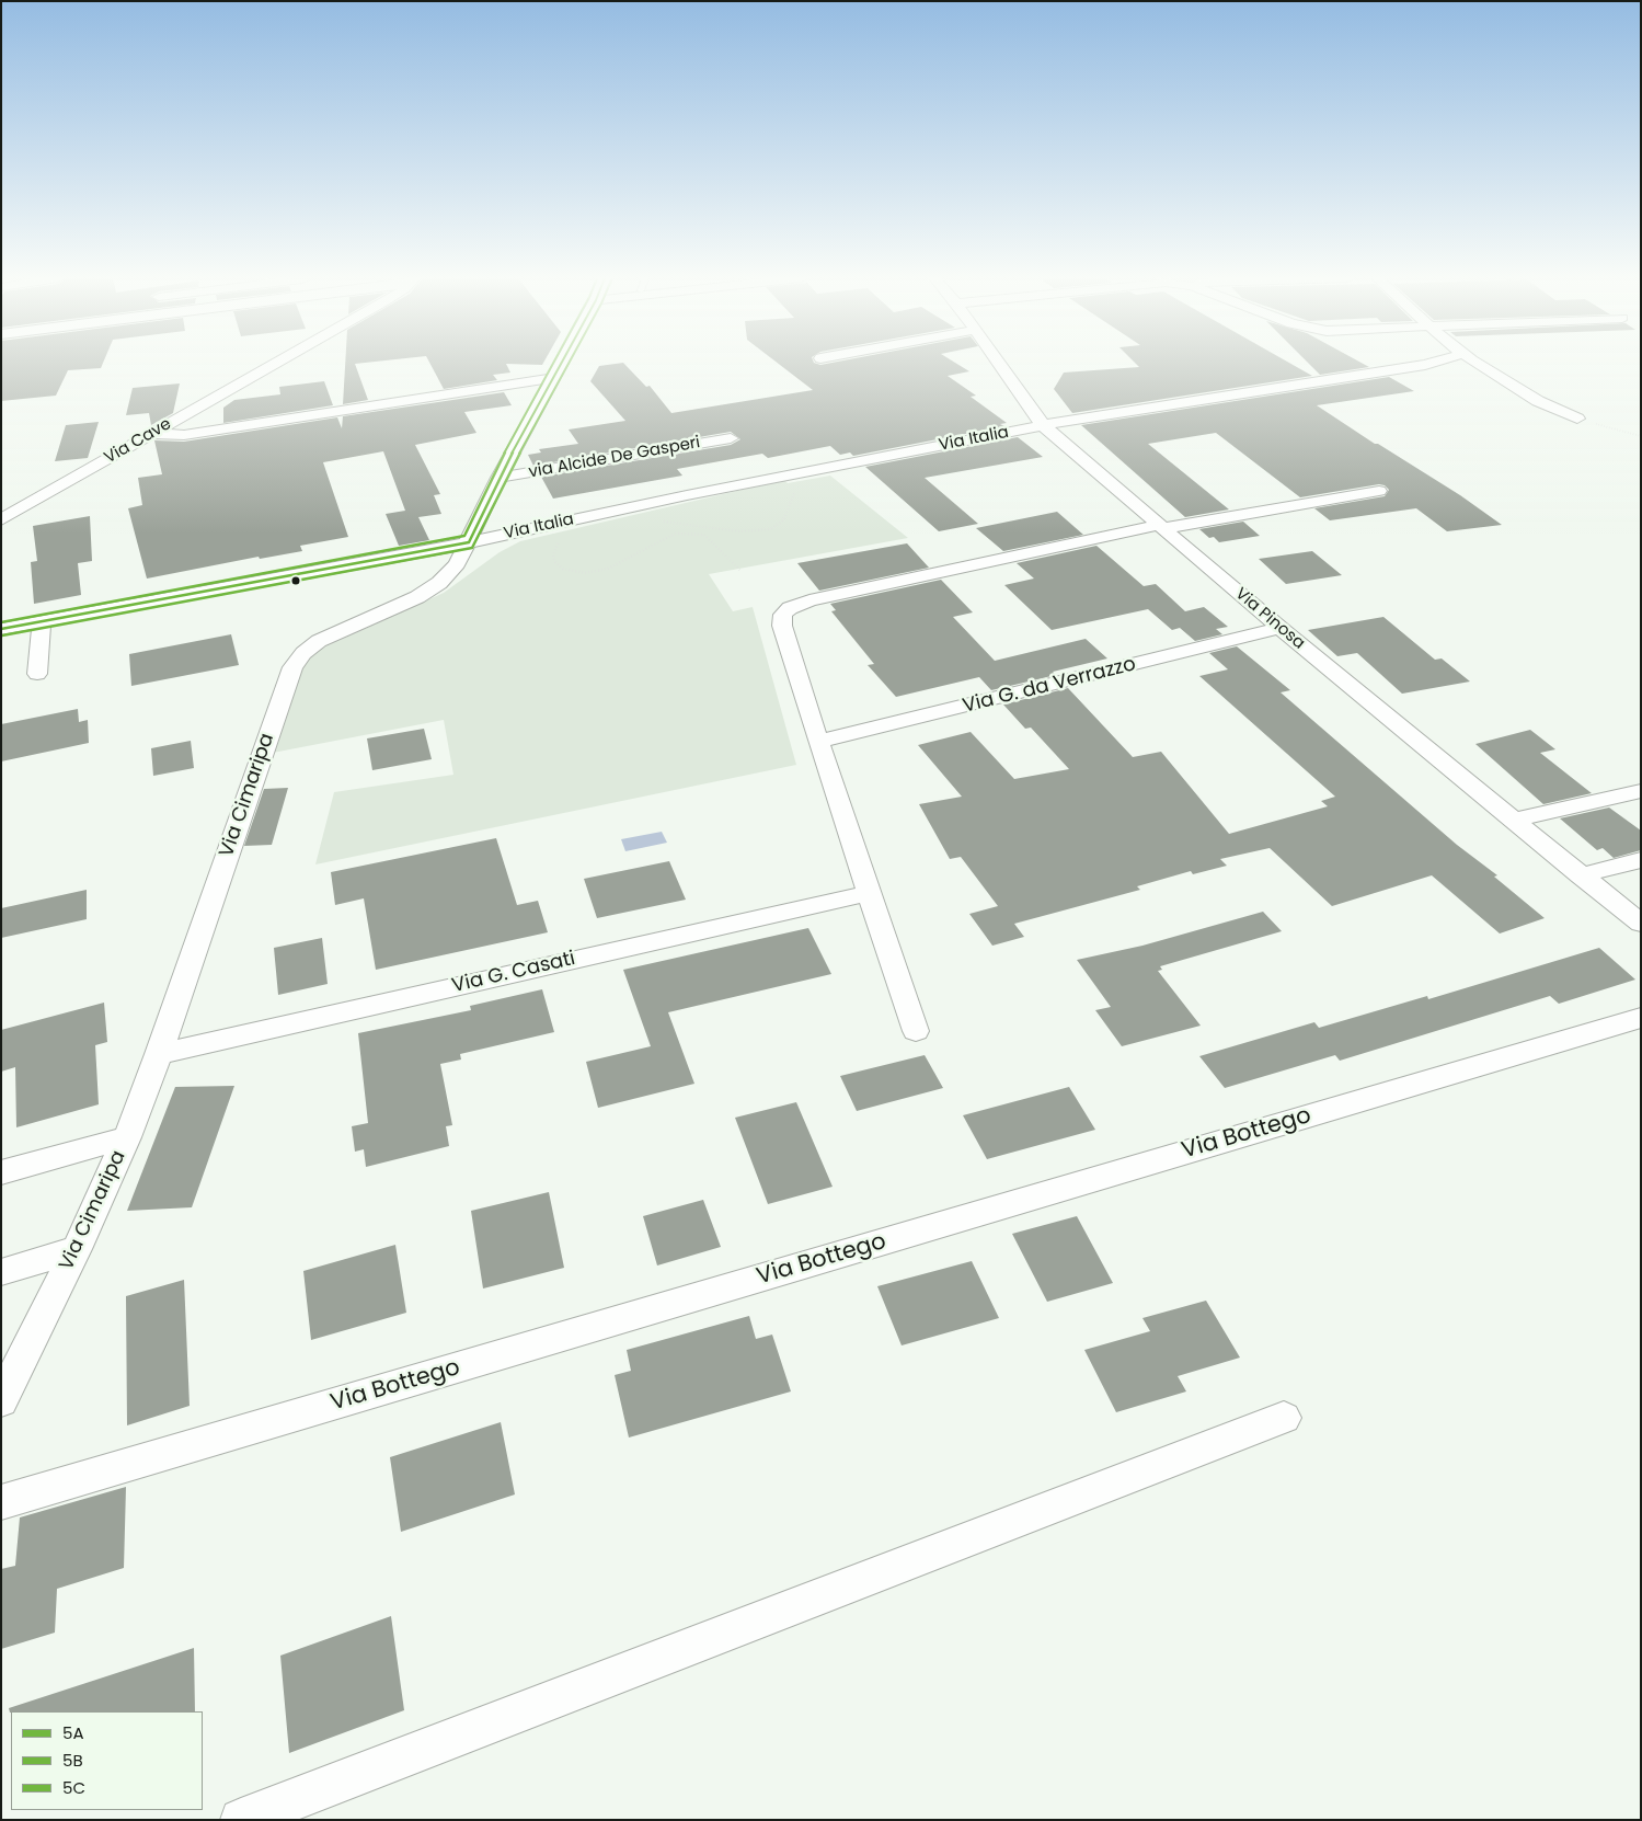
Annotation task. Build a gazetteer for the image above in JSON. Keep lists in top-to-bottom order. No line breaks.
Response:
{"streets":{"street":["Via Italia","Via Cave","via Alcide De Gasperi","Via Pinosa","Via G. da Verrazzo","Via Cimaripa","Via G. Casati","Via Bottego"]},"crossings":[["Via Italia","Via Pinosa"],["Via Italia","Via Cimaripa"],["via Alcide De Gasperi","Via Cimaripa"],["Via Pinosa","Via G. da Verrazzo"],["Via Cimaripa","Via G. Casati"]],"lines":["transit line 5A","transit line 5B","transit line 5C"],"legend":["5A","5B","5C"]}
